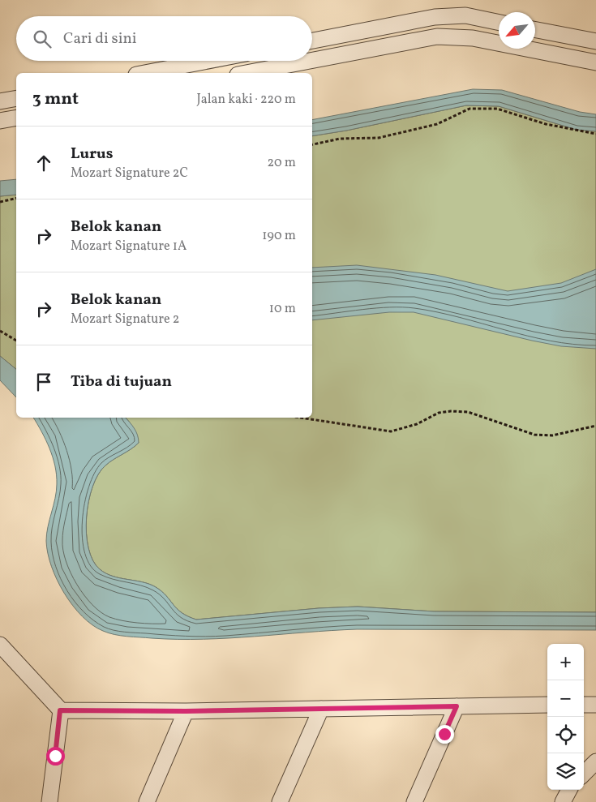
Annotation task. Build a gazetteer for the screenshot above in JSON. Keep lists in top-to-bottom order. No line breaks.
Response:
{"north":"bottom left","page":{"search":"Cari di sini","heading":["3 mnt","Jalan kaki · 220 m"],"list":[["Lurus","Mozart Signature 2C","20 m"],["Belok kanan","Mozart Signature 1A","190 m"],["Belok kanan","Mozart Signature 2","10 m"],"Tiba di tujuan"],"map_buttons":["+","−"]}}
